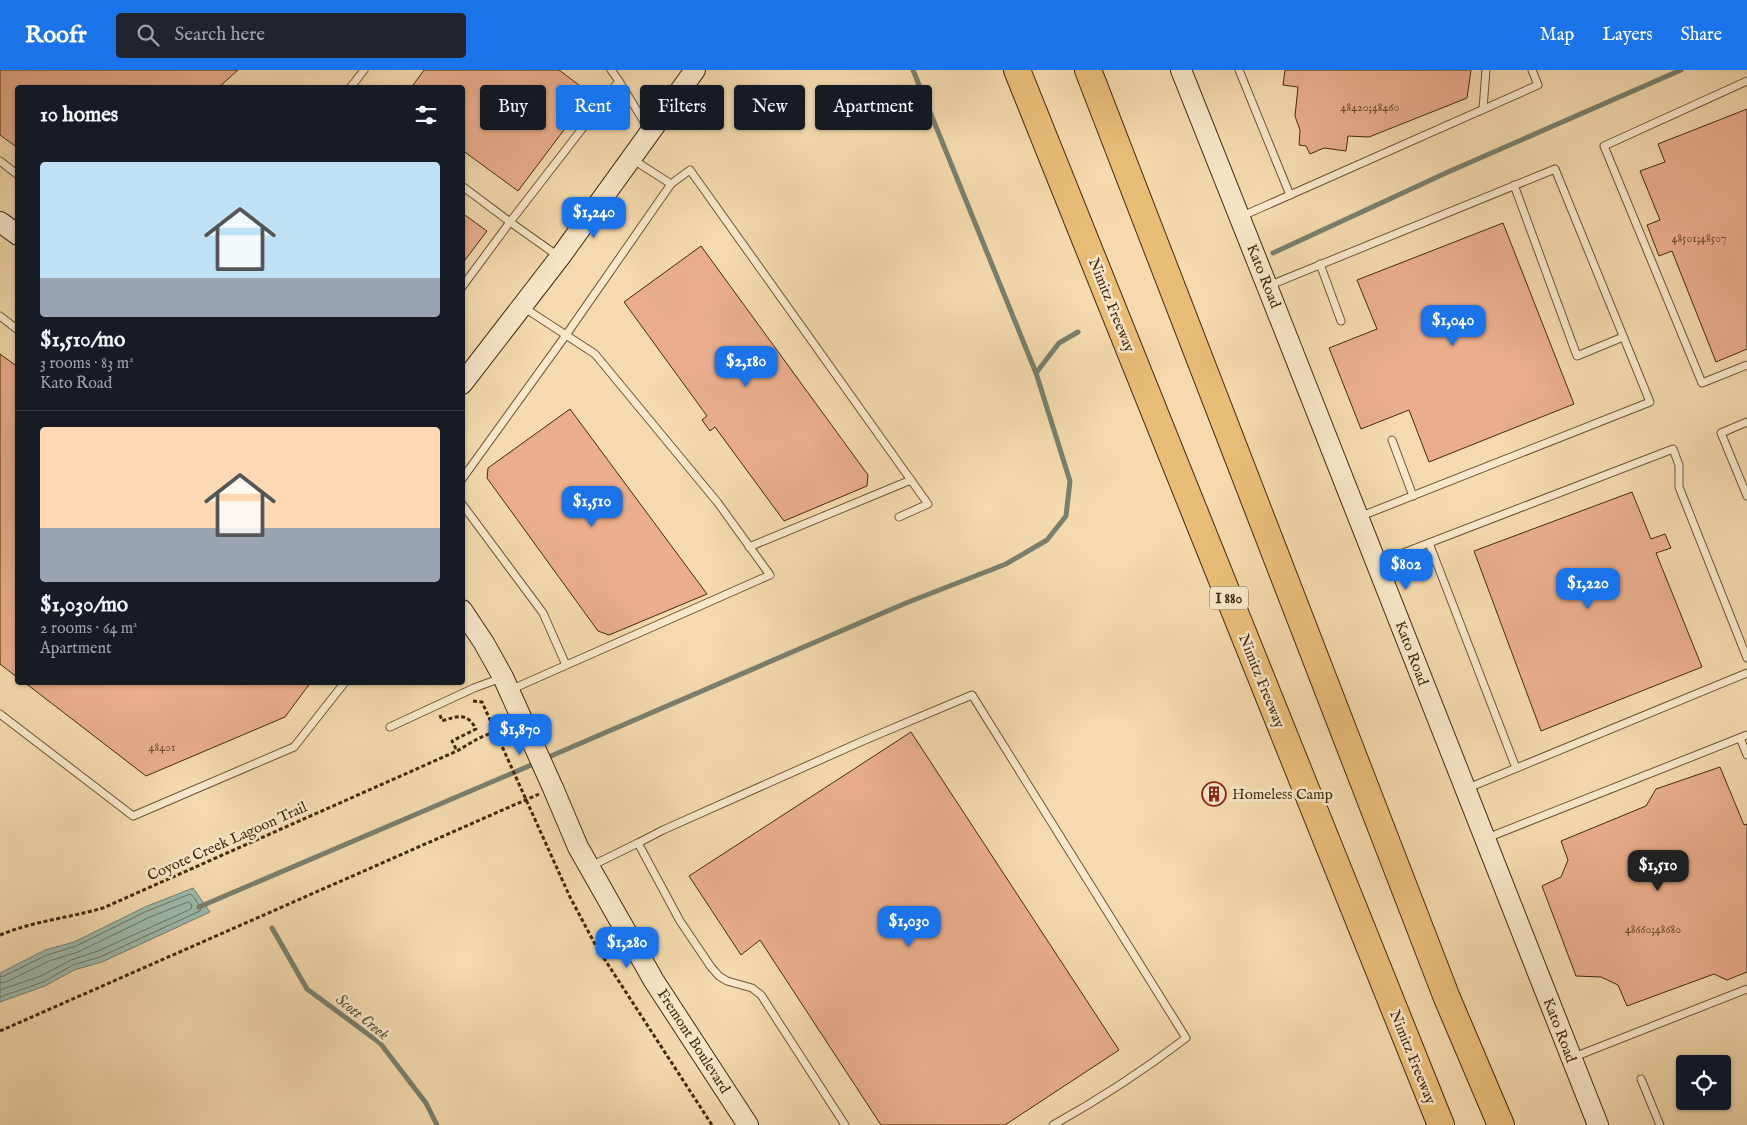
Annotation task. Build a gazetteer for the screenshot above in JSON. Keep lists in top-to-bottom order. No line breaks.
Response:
{"streets":{"highway":["Nimitz Freeway","I 880"],"street":["Kato Road","Fremont Boulevard"],"path":["Coyote Creek Lagoon Trail"]},"crossings":[["Coyote Creek Lagoon Trail","Fremont Boulevard"]],"water":["Scott Creek"],"places":{"building":["Homeless Camp"]},"house_numbers":["48420;48460","48501;48507","48401","48660;48680"],"page":{"header":"Roofr","search":"Search here","nav":["Map","Layers","Share"],"chip":["Buy","Rent","Filters","New","Apartment"],"heading":"10 homes","list":[{"name":"$1,510/mo","note":"3 rooms · 83 m² · Kato Road"},{"name":"$1,030/mo","note":"2 rooms · 64 m² · Apartment"}],"price":["$1,240","$1,040","$2,180","$1,510","$802","$1,220","$1,870","$1,510","$1,030","$1,280"]}}
